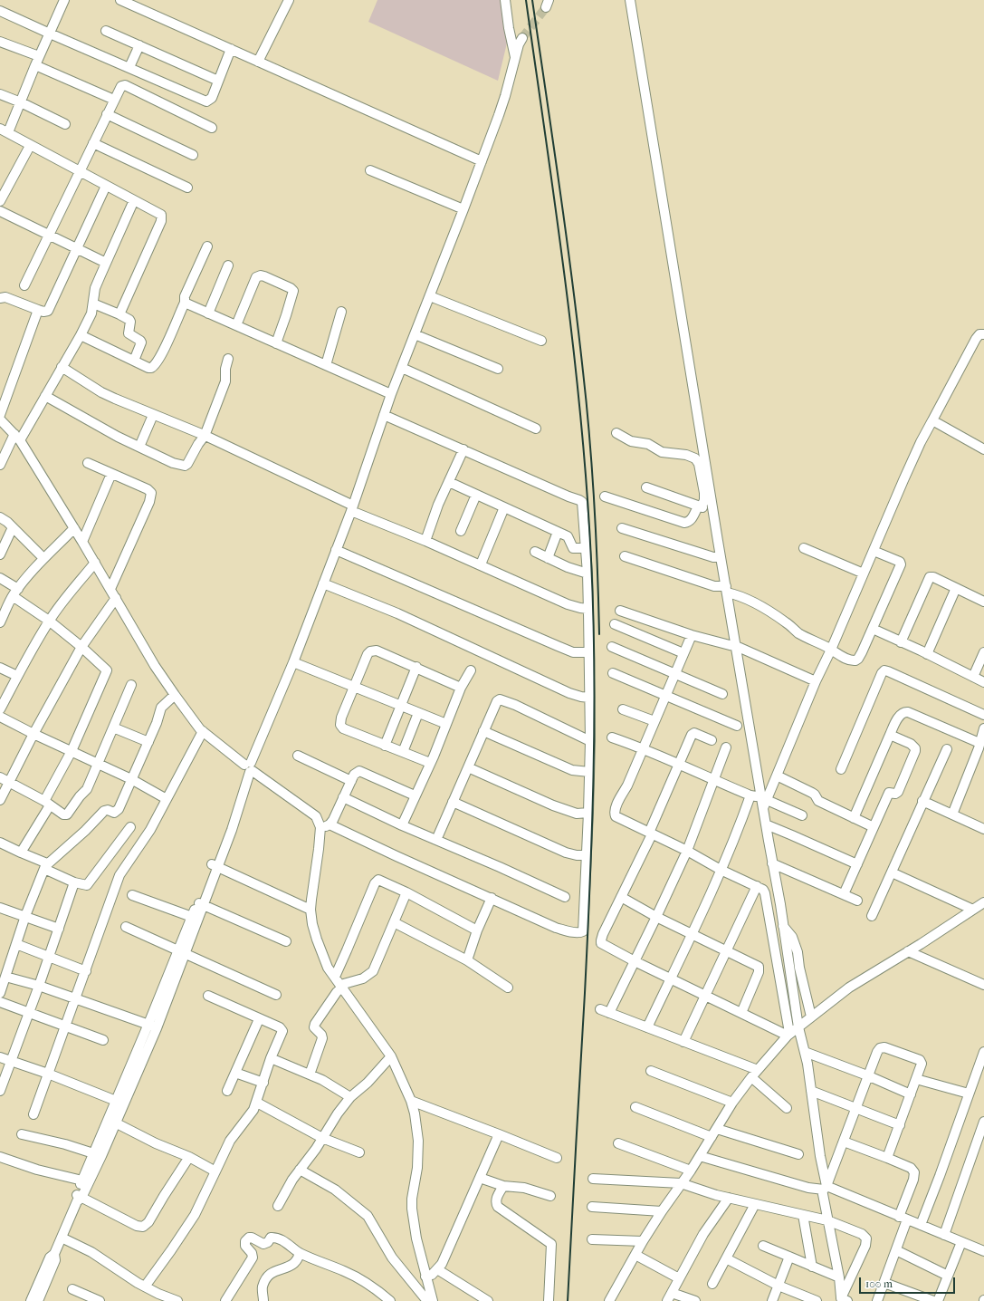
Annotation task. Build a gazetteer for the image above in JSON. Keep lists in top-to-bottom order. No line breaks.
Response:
{"scale_bar":"100 m"}
